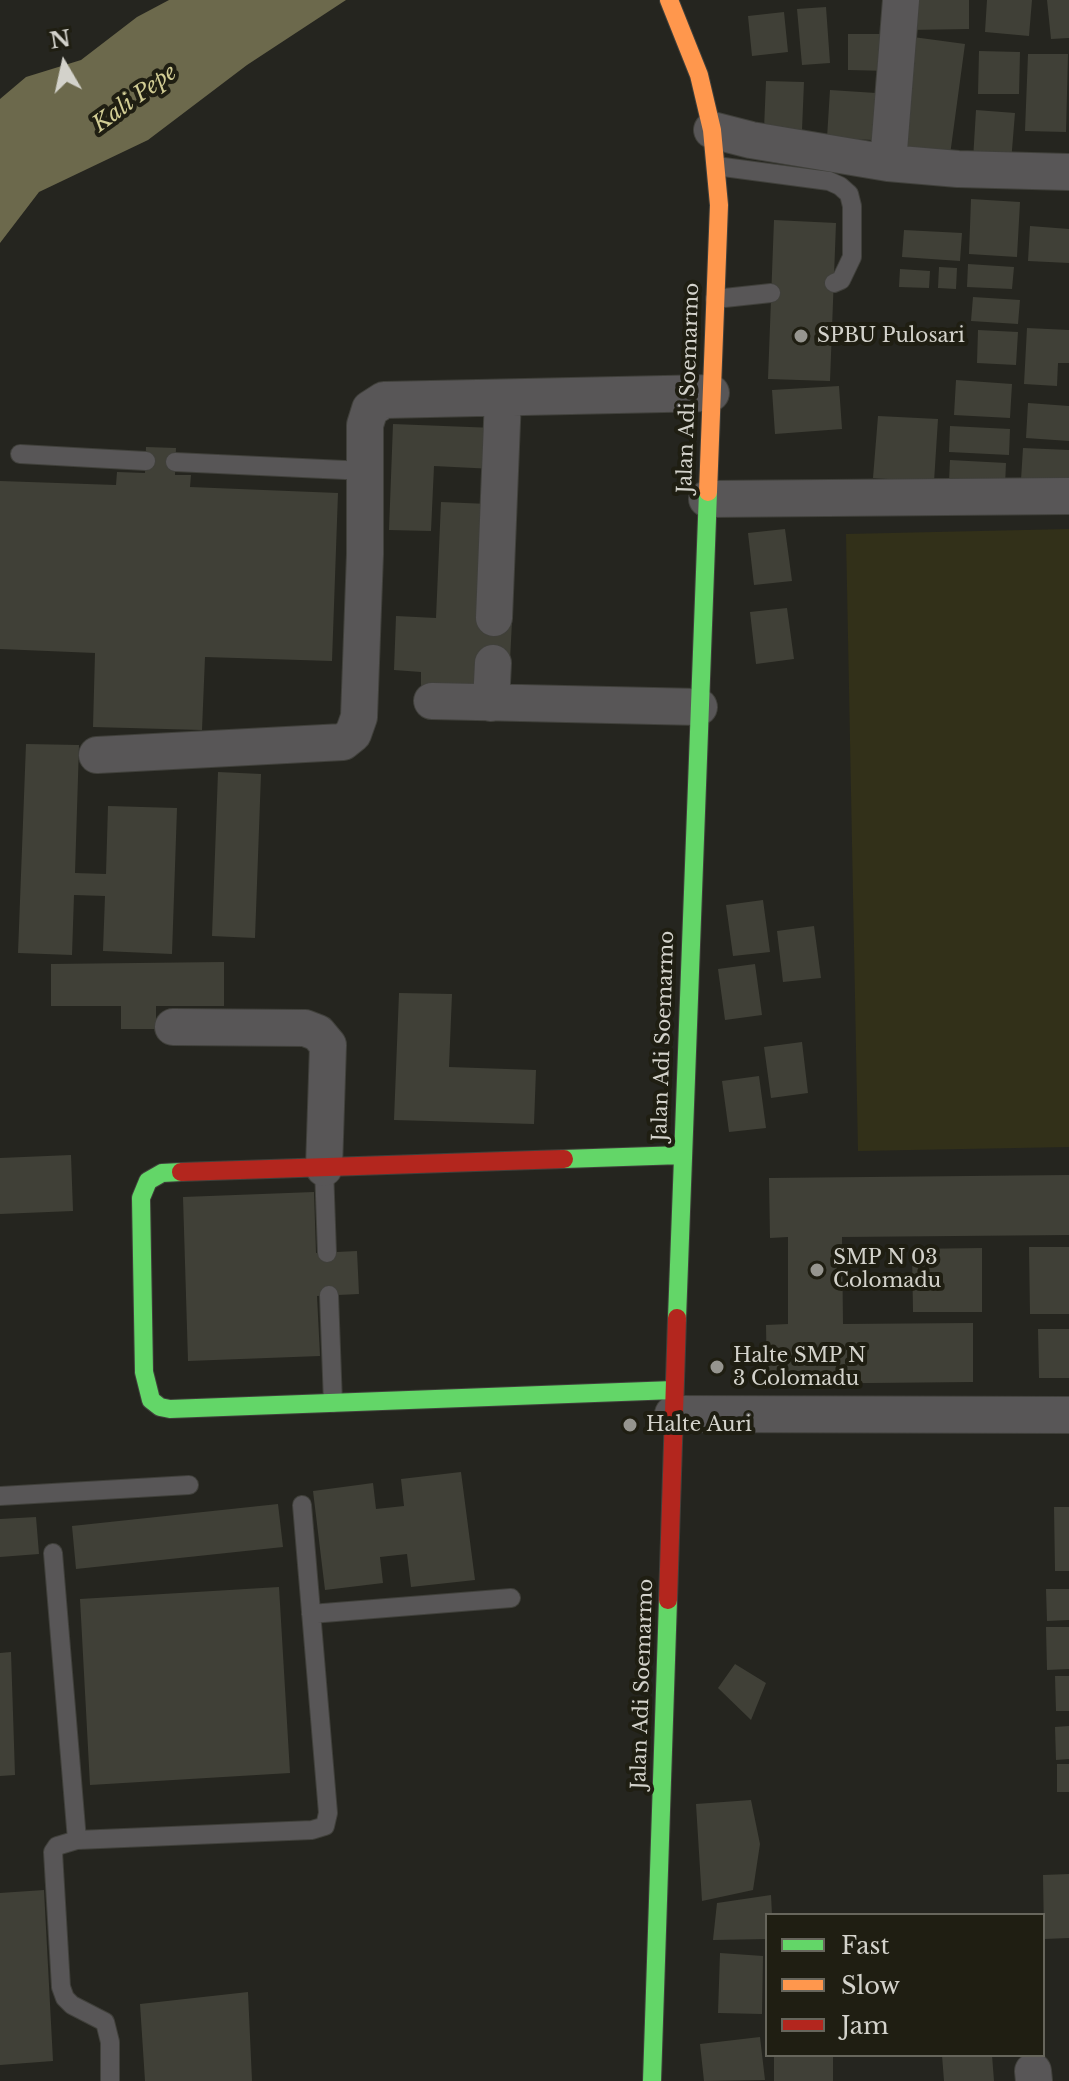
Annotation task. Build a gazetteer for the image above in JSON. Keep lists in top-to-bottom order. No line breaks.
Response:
{"streets":{"main road":["Jalan Adi Soemarmo"]},"water":["Kali Pepe"],"places":["SPBU Pulosari","SMP N 03 Colomadu","Halte SMP N 3 Colomadu","Halte Auri"],"legend":["Fast","Slow","Jam"],"north":"top"}
